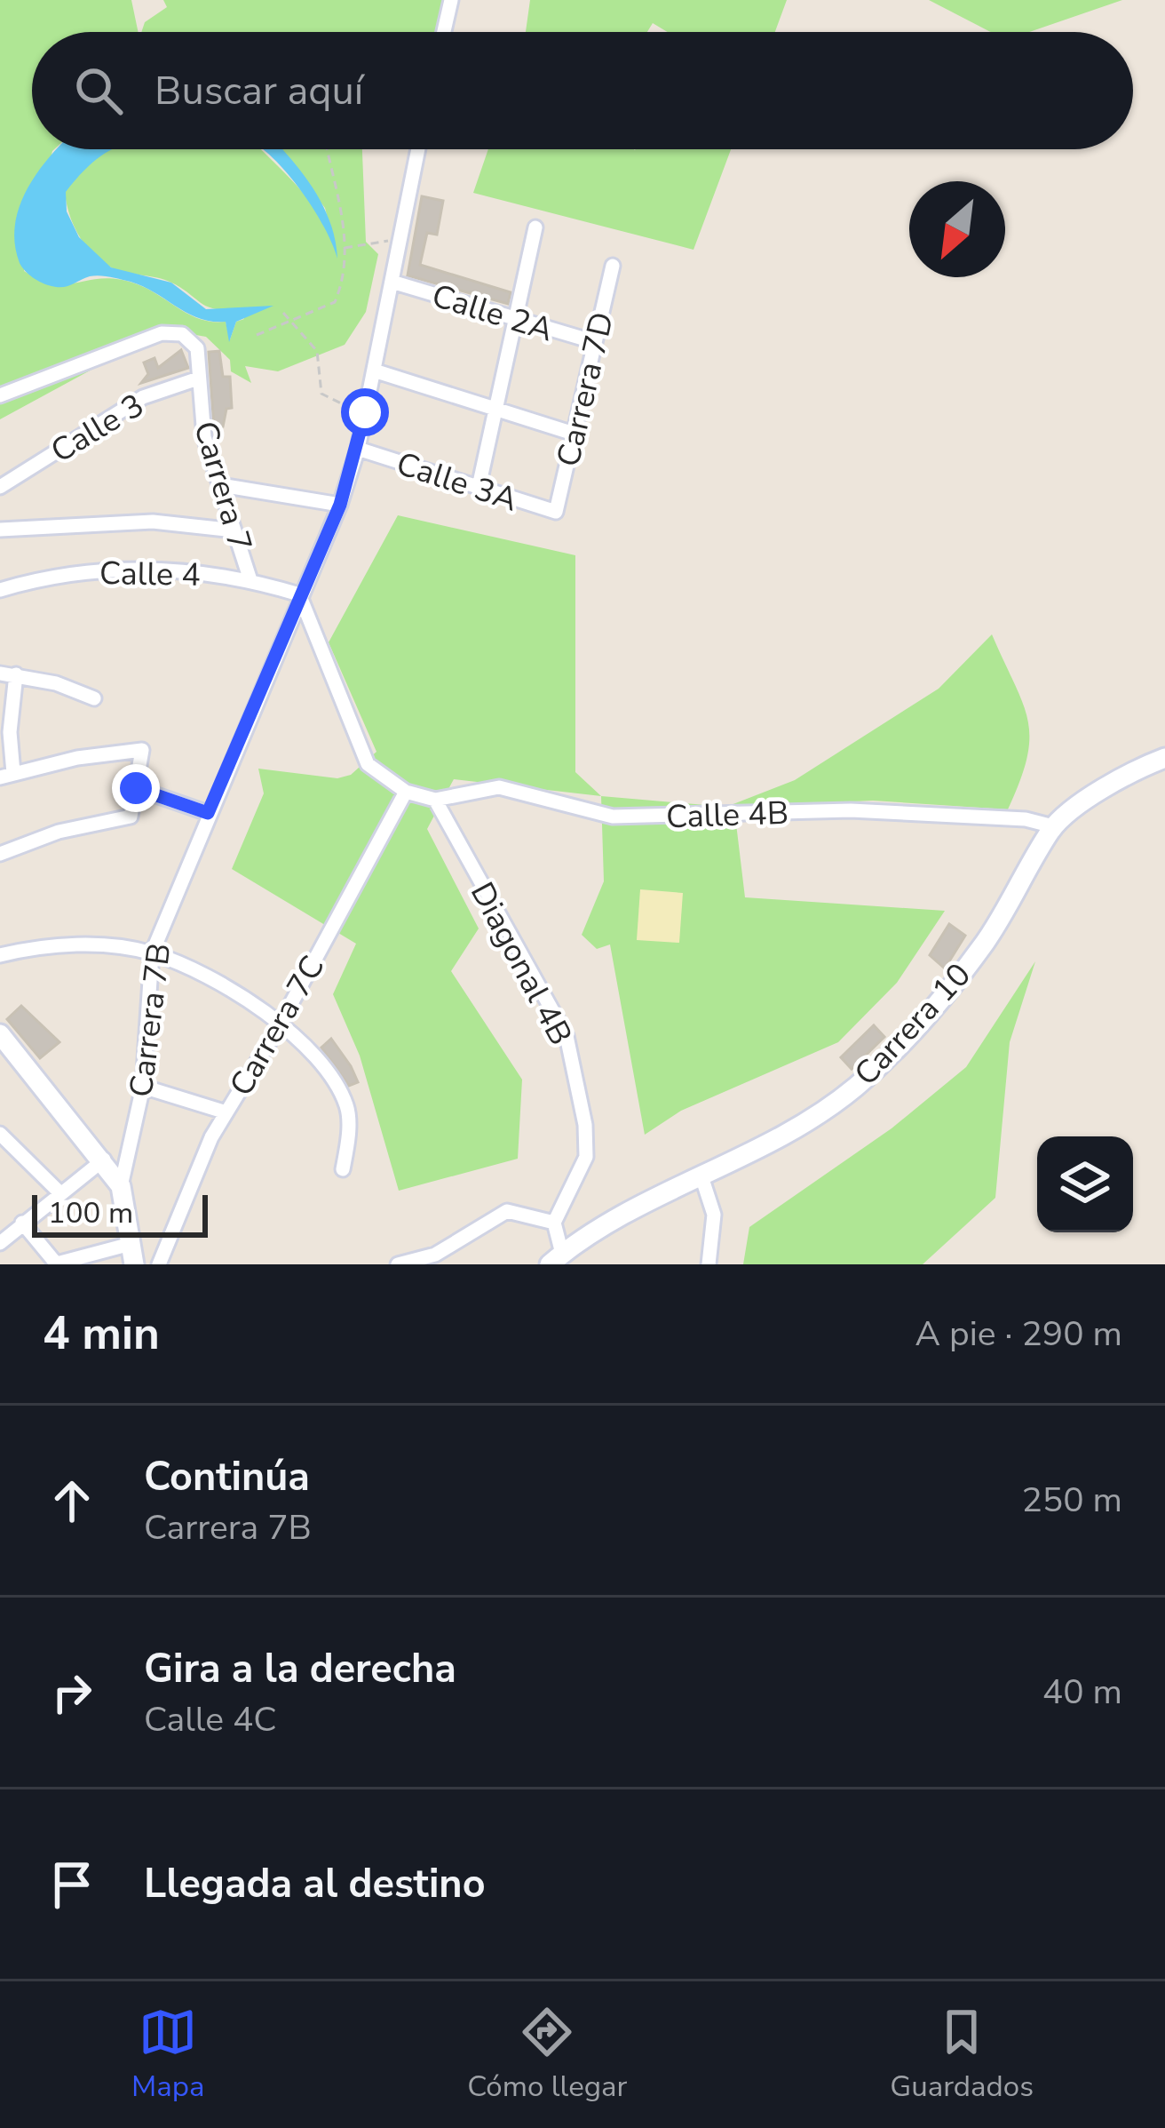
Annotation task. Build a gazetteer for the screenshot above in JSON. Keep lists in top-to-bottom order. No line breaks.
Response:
{"streets":{"street":["Calle 2A","Carrera 7D","Calle 3","Calle 3A","Carrera 7","Calle 4","Calle 4B","Diagonal 4B","Carrera 7B","Carrera 10","Carrera 7C"]},"crossings":[["Calle 2A","Carrera 7D"],["Calle 2A","Carrera 7B"],["Carrera 7D","Calle 3A"],["Calle 3","Carrera 7"],["Calle 3A","Carrera 7B"],["Carrera 7","Calle 4"],["Calle 4","Carrera 7B"],["Calle 4B","Diagonal 4B"],["Calle 4B","Carrera 10"],["Calle 4B","Carrera 7C"]],"scale_bar":"100 m","north":"bottom left","page":{"search":"Buscar aquí","scale":"100 m","heading":["4 min","A pie · 290 m"],"list":[["Continúa","Carrera 7B","250 m"],["Gira a la derecha","Calle 4C","40 m"],"Llegada al destino"],"nav":["Mapa","Cómo llegar","Guardados"]}}
